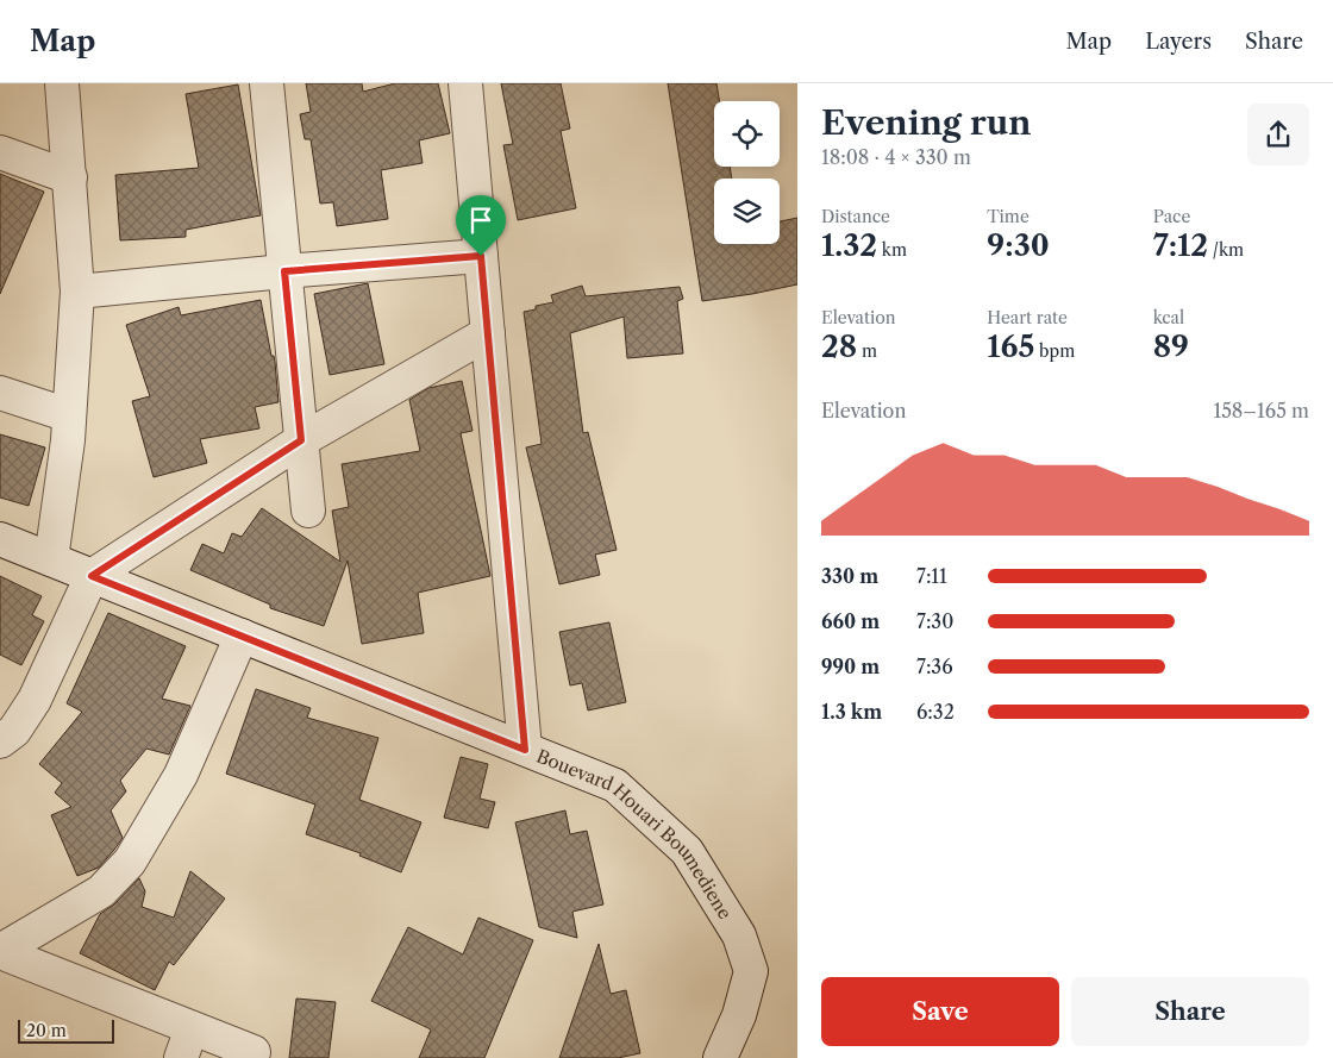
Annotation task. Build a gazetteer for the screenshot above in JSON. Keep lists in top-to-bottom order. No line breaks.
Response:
{"streets":{"street":["Bouevard Houari Boumediene"]},"scale_bar":"20 m","page":{"header":"Map","nav":["Map","Layers","Share"],"heading":["Evening run","18:08 · 4 × 330 m"],"stats":[["Distance","1.32 km"],["Time","9:30"],["Pace","7:12 /km"],["Elevation","28 m"],["Heart rate","165 bpm"],["kcal","89"]],"chart":["Elevation","158–165 m"],"list":[{"name":"330 m","note":"7:11"},{"name":"660 m","note":"7:30"},{"name":"990 m","note":"7:36"},{"name":"1.3 km","note":"6:32"}],"buttons":["Save","Share"],"scale":"20 m"}}
